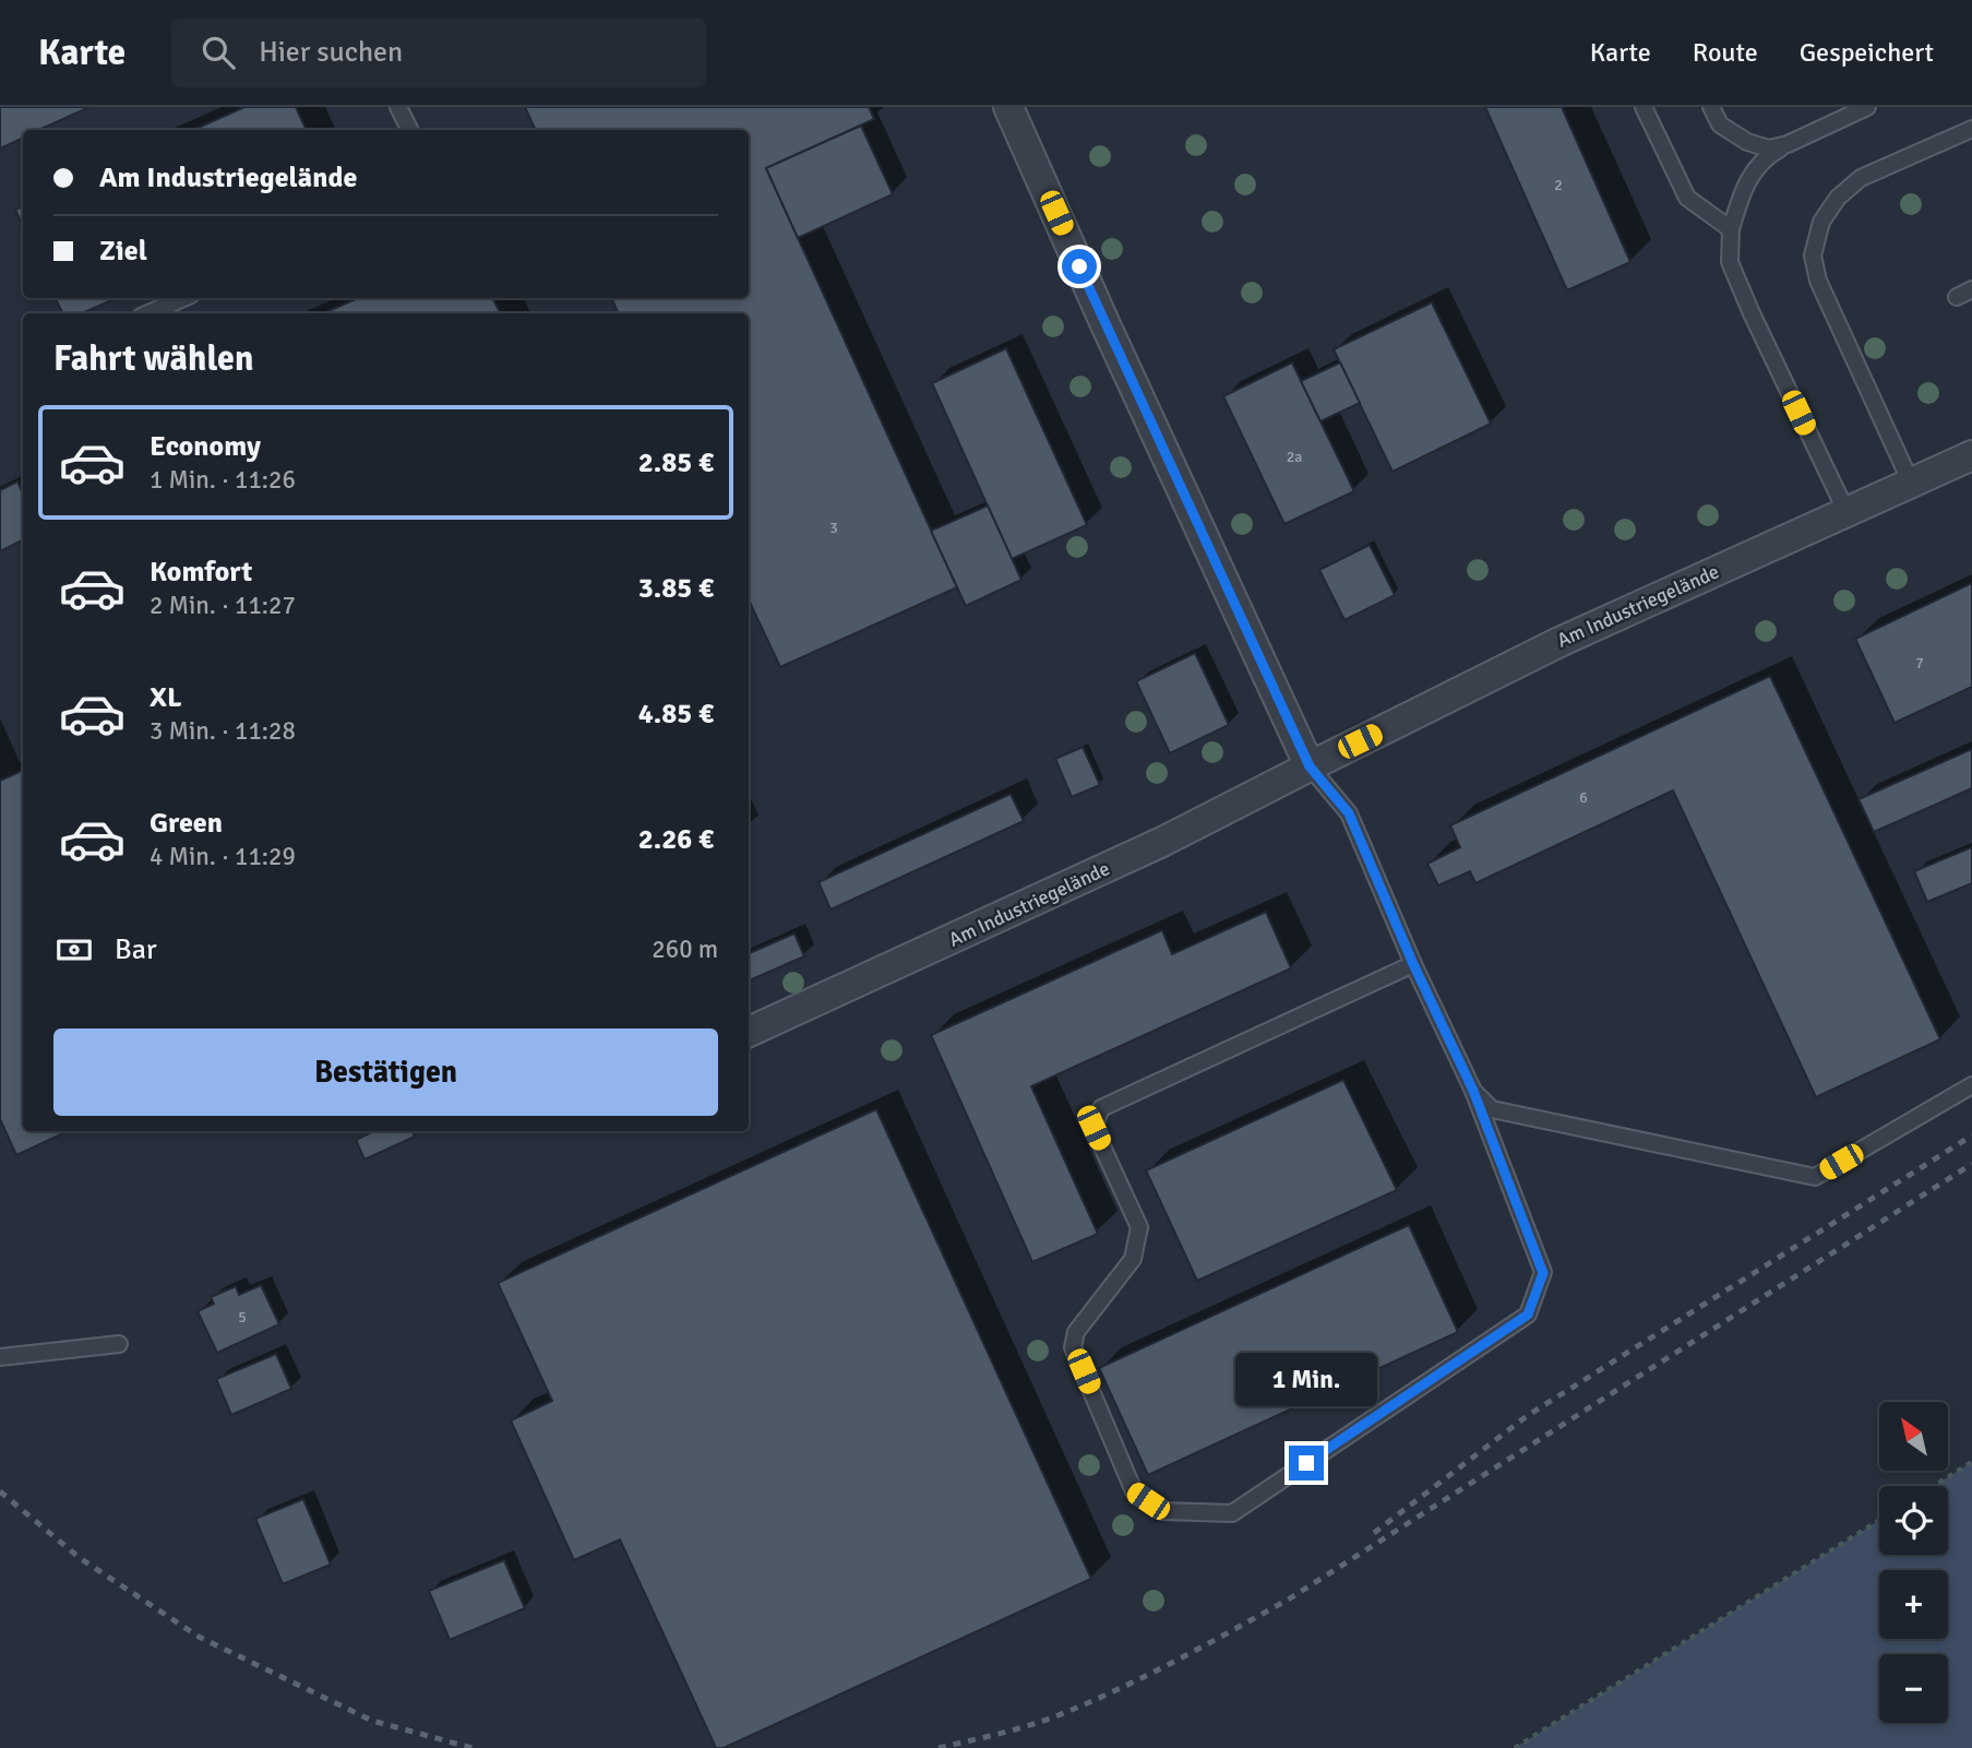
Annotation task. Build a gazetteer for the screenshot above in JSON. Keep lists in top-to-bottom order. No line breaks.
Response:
{"streets":{"street":["Am Industriegelände"]},"house_numbers":["2","2a","3","7","6","5"],"north":"top left","page":{"header":"Karte","search":"Hier suchen","nav":["Karte","Route","Gespeichert"],"banner":["Am Industriegelände","Ziel"],"heading":"Fahrt wählen","list":[{"name":"Economy","note":"1 Min. · 11:26","value":"2.85 €"},{"name":"Komfort","note":"2 Min. · 11:27","value":"3.85 €"},{"name":"XL","note":"3 Min. · 11:28","value":"4.85 €"},{"name":"Green","note":"4 Min. · 11:29","value":"2.26 €"}],"pay":["Bar","260 m"],"buttons":"Bestätigen","bubble":"1 Min.","map_buttons":["+","−"]}}
